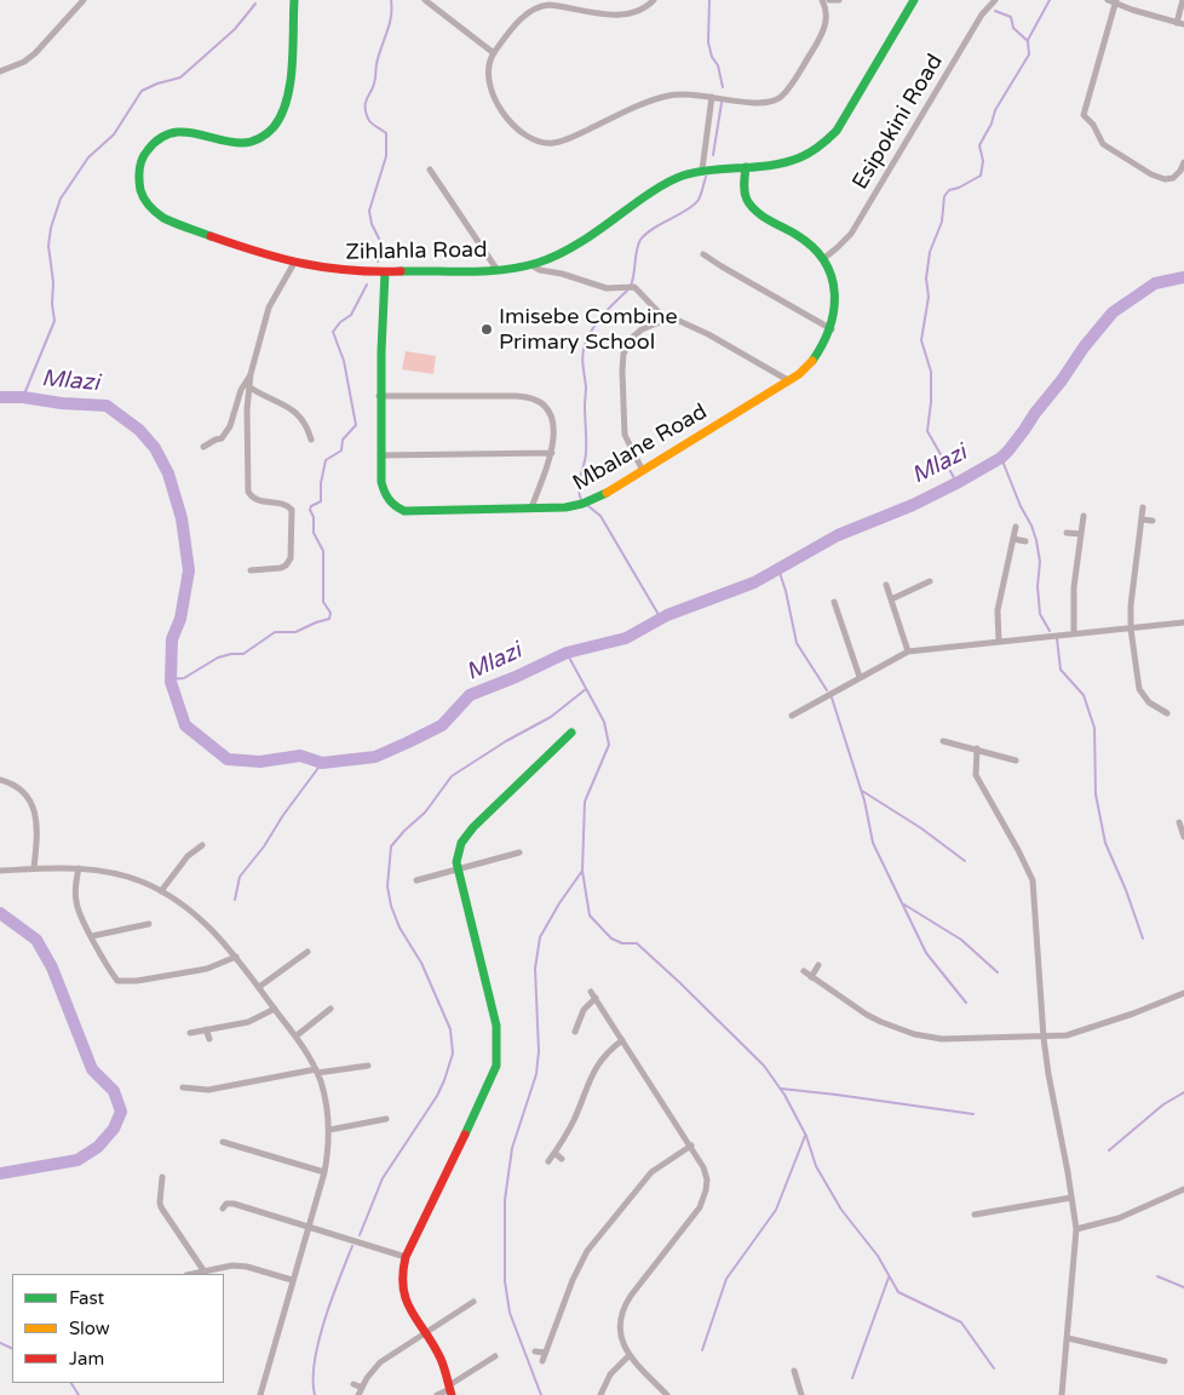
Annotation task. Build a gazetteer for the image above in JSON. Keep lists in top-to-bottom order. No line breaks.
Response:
{"streets":{"street":["Esipokini Road","Zihlahla Road","Mbalane Road"]},"crossings":[["Esipokini Road","Mbalane Road"],["Zihlahla Road","Mbalane Road"]],"water":["Mlazi"],"places":["Imisebe Combine Primary School"],"legend":["Fast","Slow","Jam"]}
